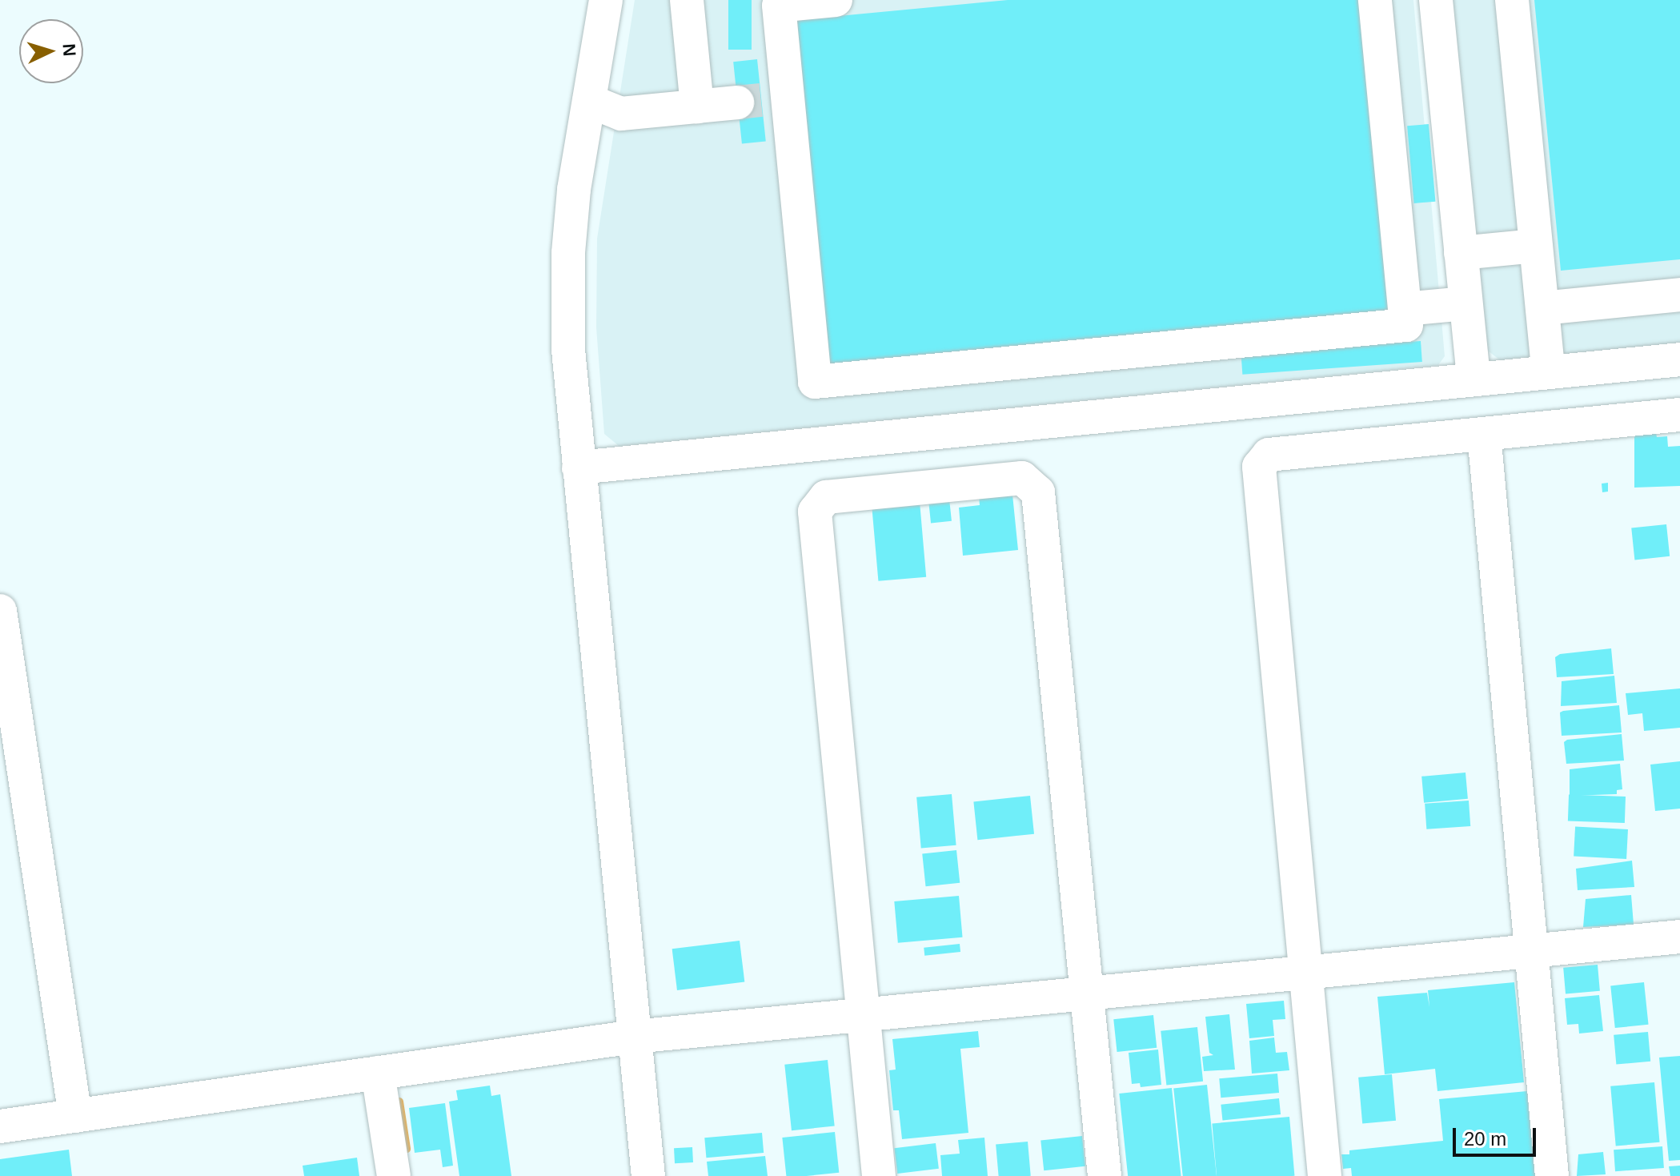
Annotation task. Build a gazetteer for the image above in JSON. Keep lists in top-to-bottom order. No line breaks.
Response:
{"scale_bar":"20 m","north":"right"}
